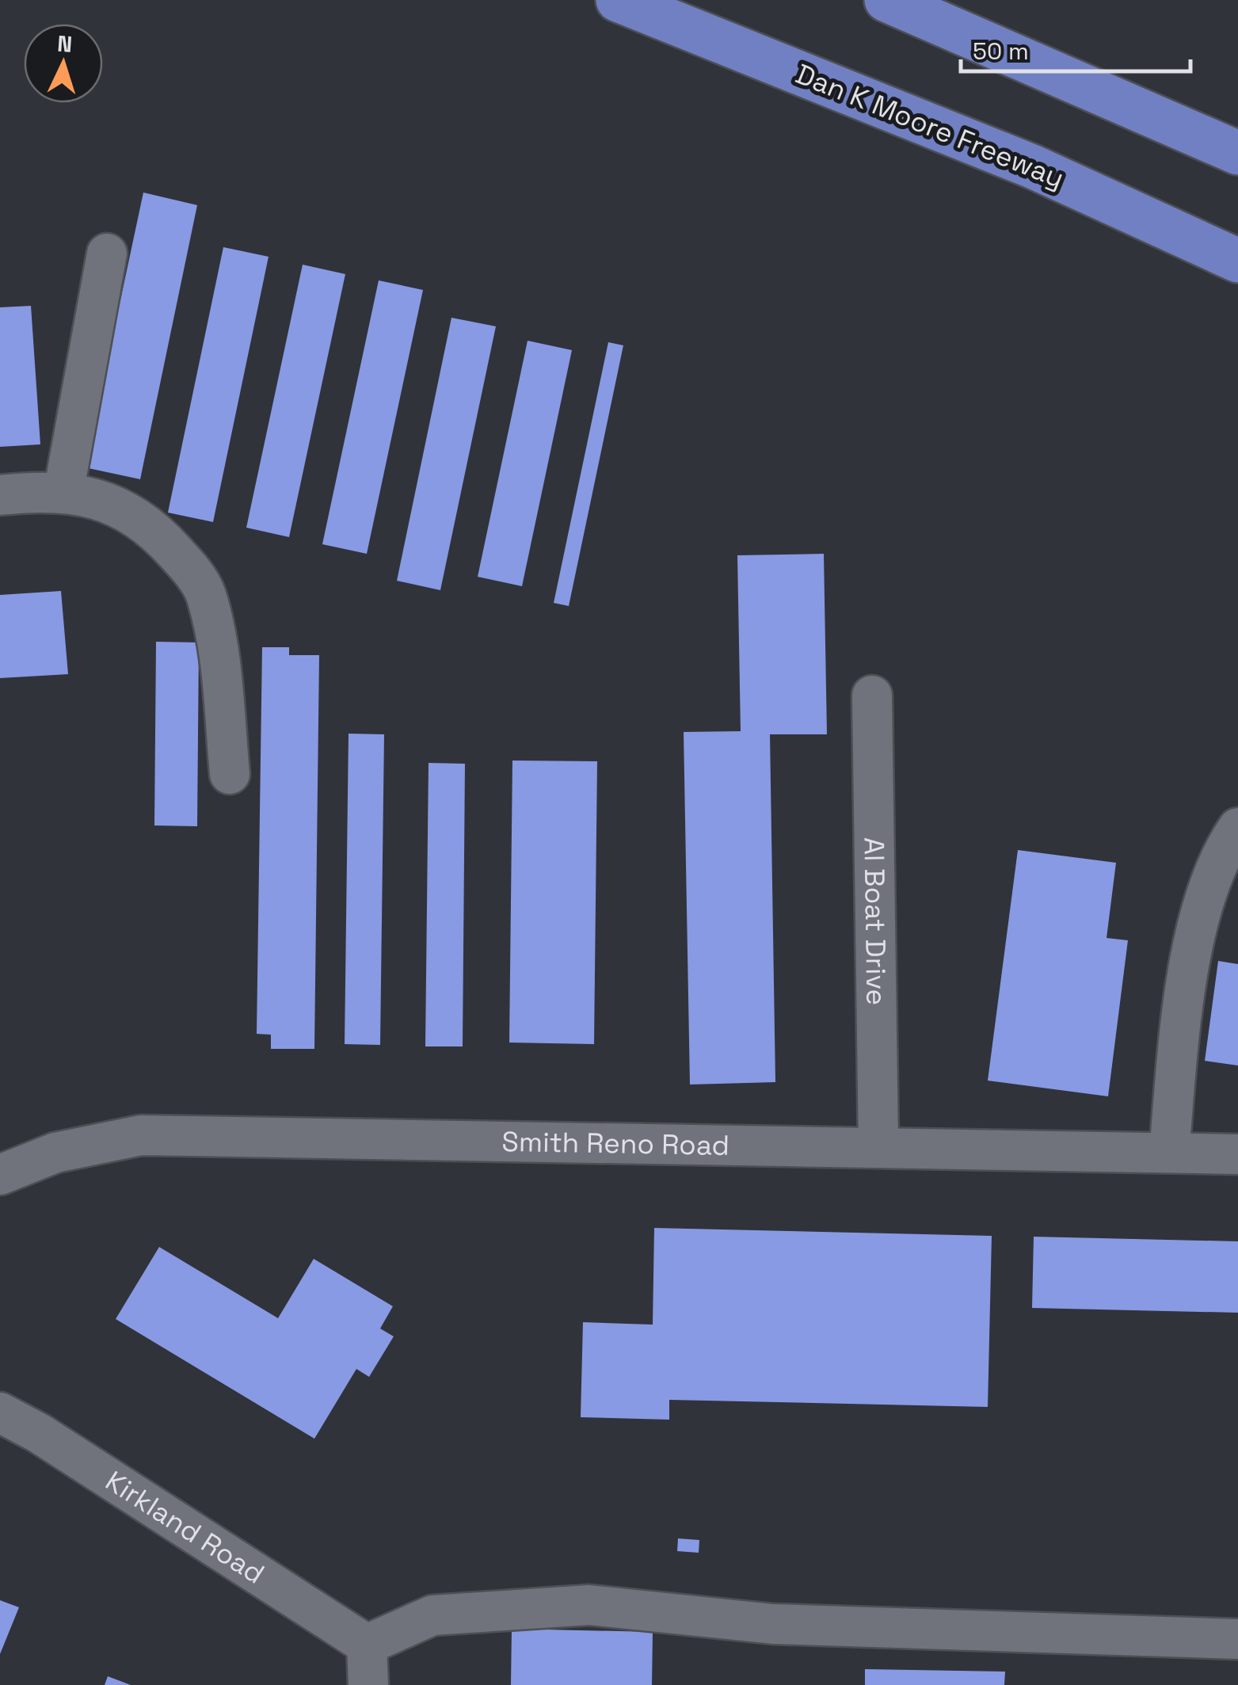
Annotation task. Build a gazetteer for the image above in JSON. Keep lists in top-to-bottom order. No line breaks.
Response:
{"streets":{"highway":["Dan K Moore Freeway"],"street":["Al Boat Drive","Smith Reno Road","Kirkland Road"]},"crossings":[["Al Boat Drive","Smith Reno Road"]],"scale_bar":"50 m","north":"top"}
